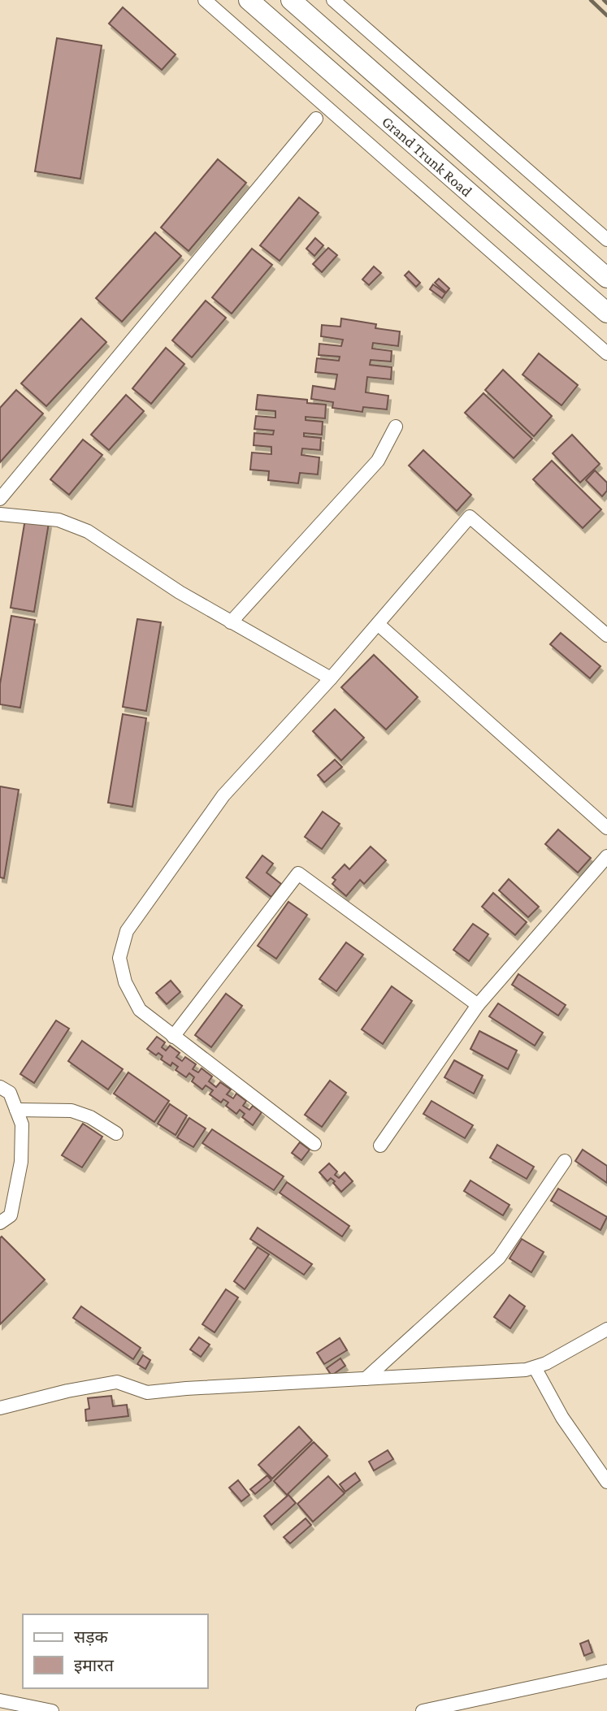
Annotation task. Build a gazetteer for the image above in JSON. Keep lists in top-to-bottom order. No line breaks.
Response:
{"streets":{"highway":["Grand Trunk Road"]},"legend":["सड़क","इमारत"]}
